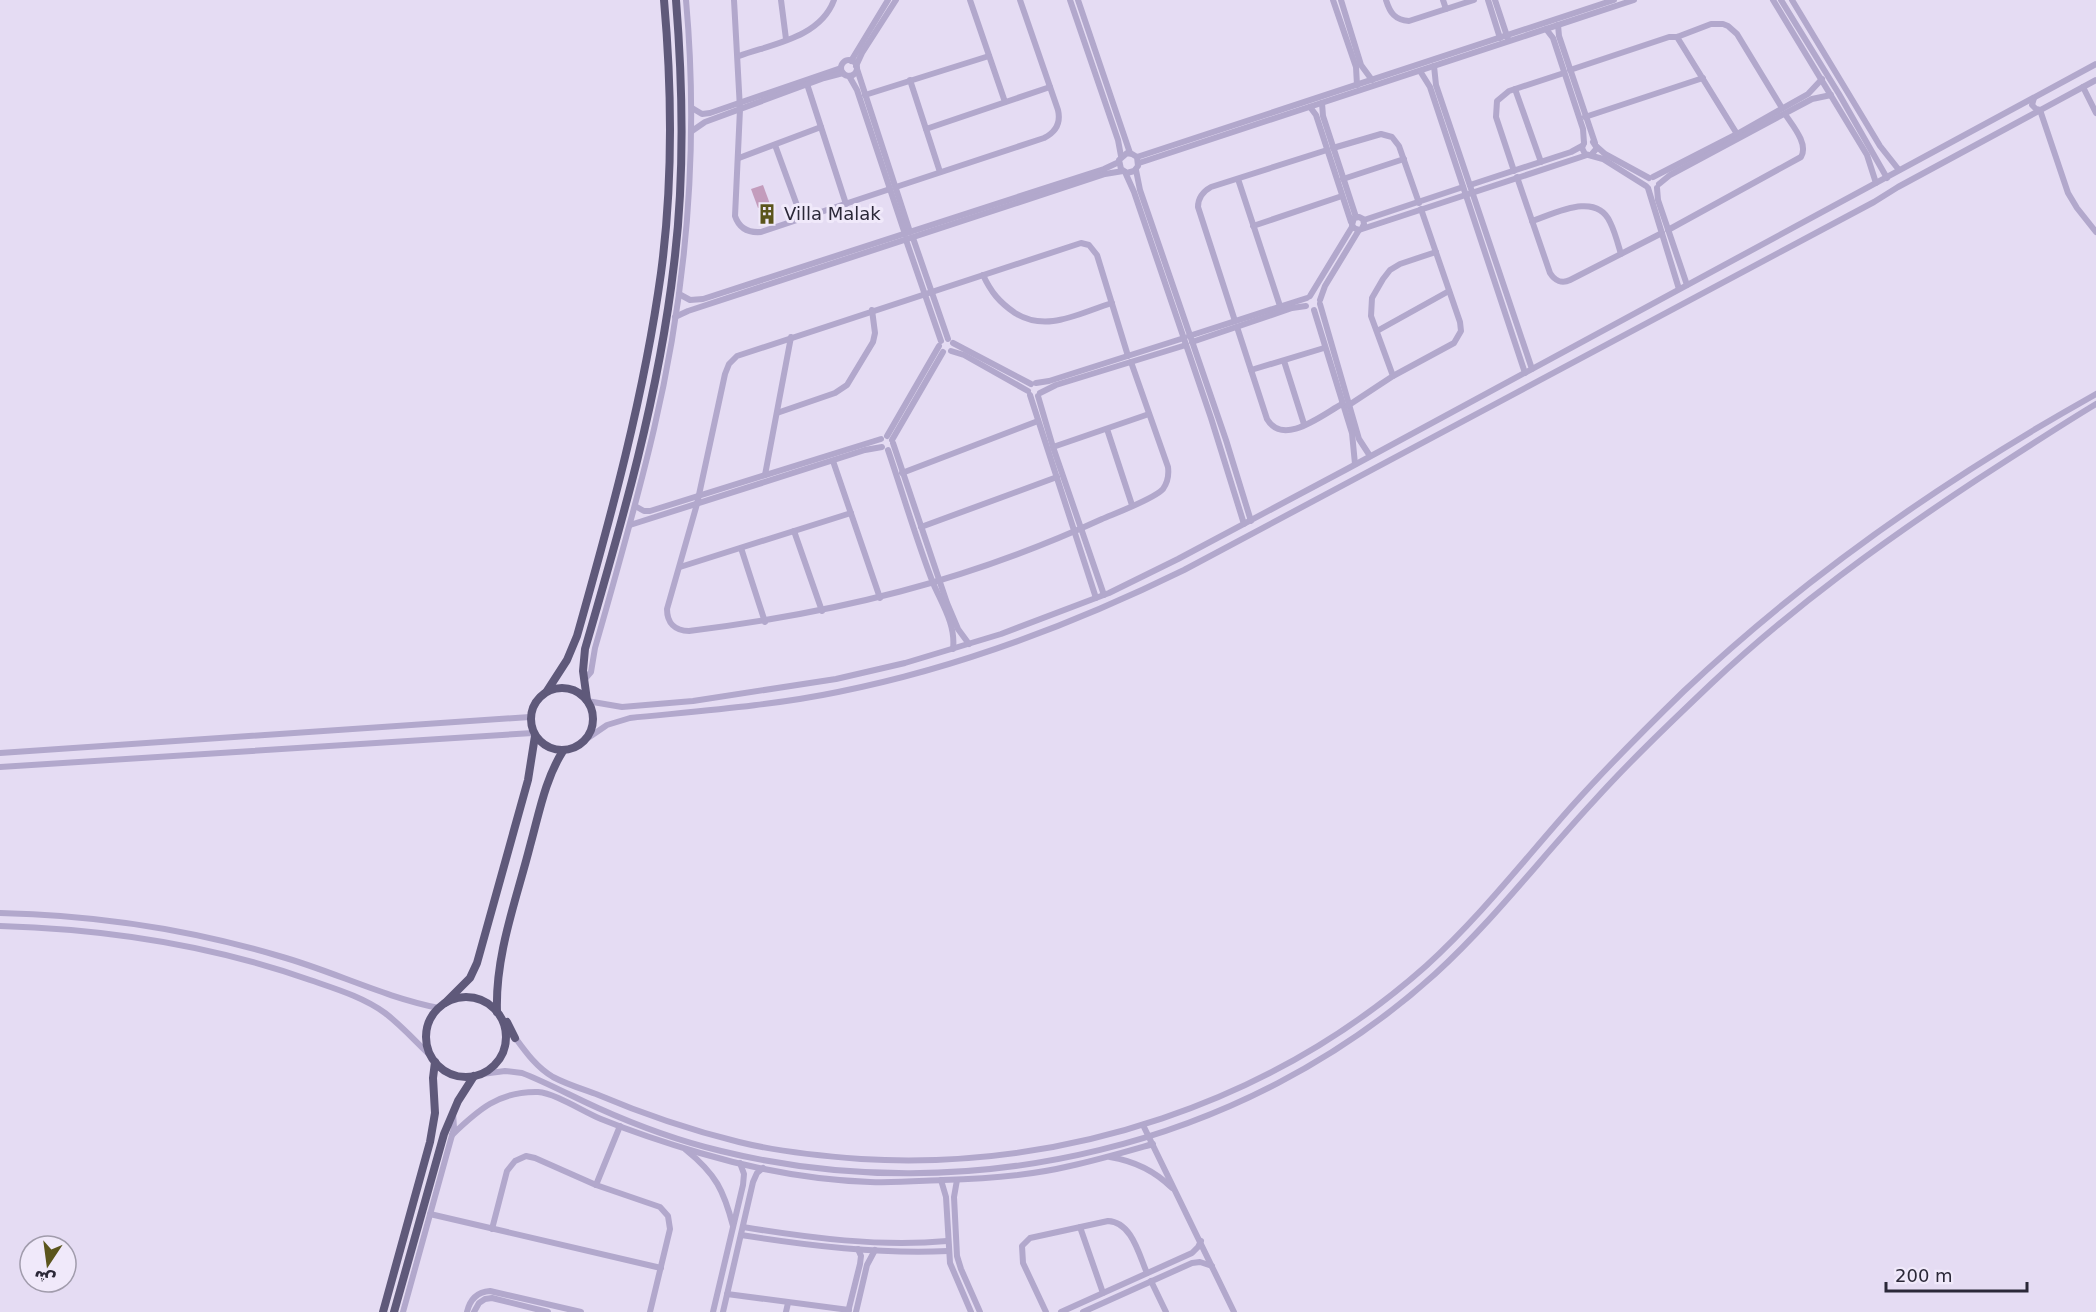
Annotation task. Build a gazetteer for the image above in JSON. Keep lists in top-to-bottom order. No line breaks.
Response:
{"places":{"building":["Villa Malak"]},"scale_bar":"200 m","north":"bottom"}
